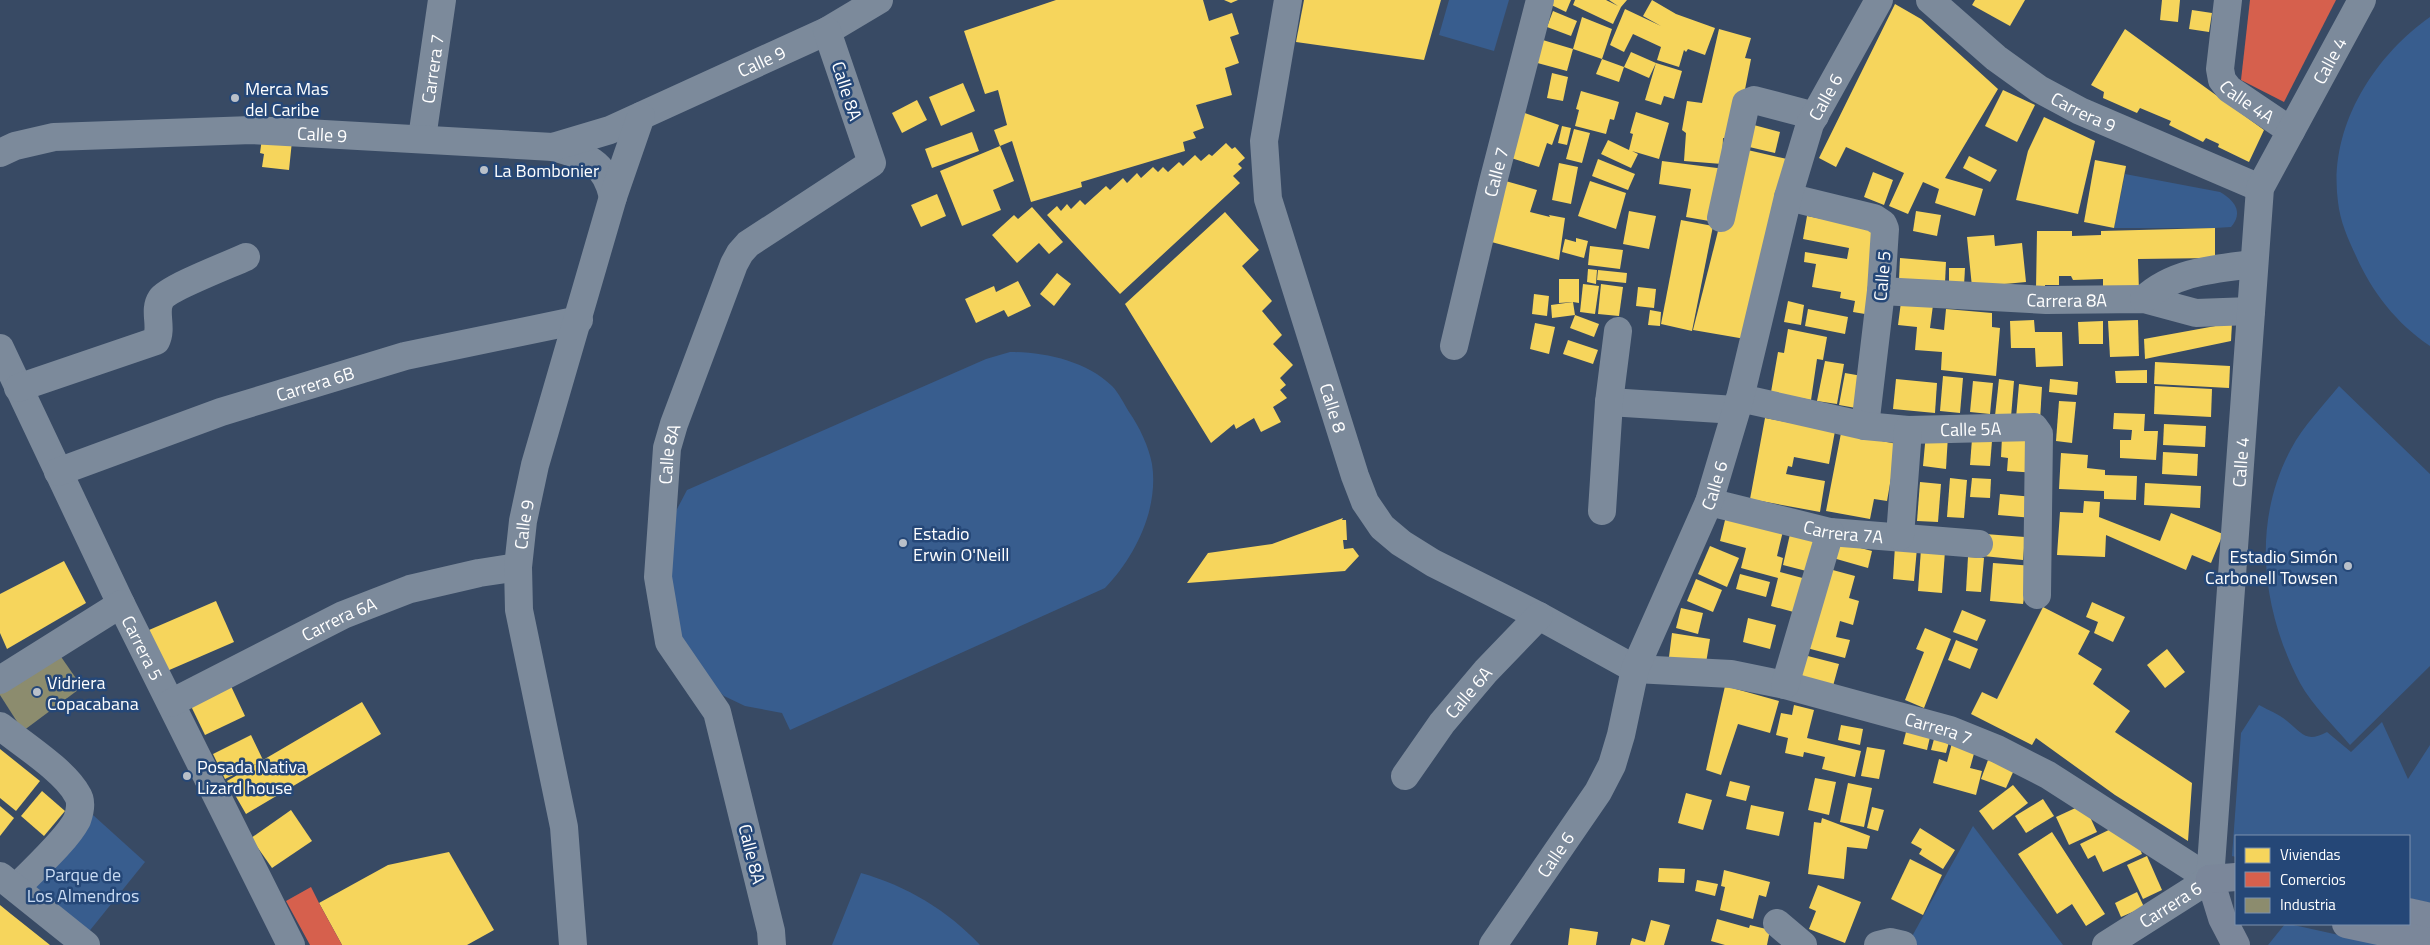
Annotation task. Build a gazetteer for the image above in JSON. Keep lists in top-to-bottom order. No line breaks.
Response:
{"streets":{"main road":["Calle 4","Carrera 6"],"street":["Calle 9","Carrera 7","Calle 8A","Calle 6","Calle 4A","Carrera 9","Calle 7","Calle 5","Carrera 8A","Carrera 6B","Calle 8","Calle 5A","Carrera 7A","Carrera 6A","Carrera 5","Calle 6A"]},"crossings":[["Calle 9","Carrera 7"],["Calle 9","Calle 8A"],["Calle 9","Carrera 6B"],["Calle 9","Carrera 6A"],["Calle 4","Carrera 7"],["Calle 4","Calle 4A"],["Calle 4","Carrera 9"],["Calle 4","Carrera 8A"],["Calle 4","Carrera 6"],["Carrera 7","Calle 6"],["Carrera 7","Calle 8"],["Carrera 7","Carrera 6"],["Calle 6","Calle 5"],["Calle 6","Calle 8"],["Calle 6","Calle 5A"],["Calle 6","Carrera 7A"],["Calle 5","Carrera 8A"],["Calle 5","Calle 5A"],["Carrera 6B","Carrera 5"],["Calle 8","Calle 6A"],["Carrera 6A","Carrera 5"]],"parks":["Parque de Los Almendros"],"places":["Merca Mas del Caribe","La Bombonier","Estadio Erwin O'Neill","Estadio Simón Carbonell Towsen","Vidriera Copacabana","Posada Nativa Lizard house"],"legend":["Viviendas","Comercios","Industria"]}
